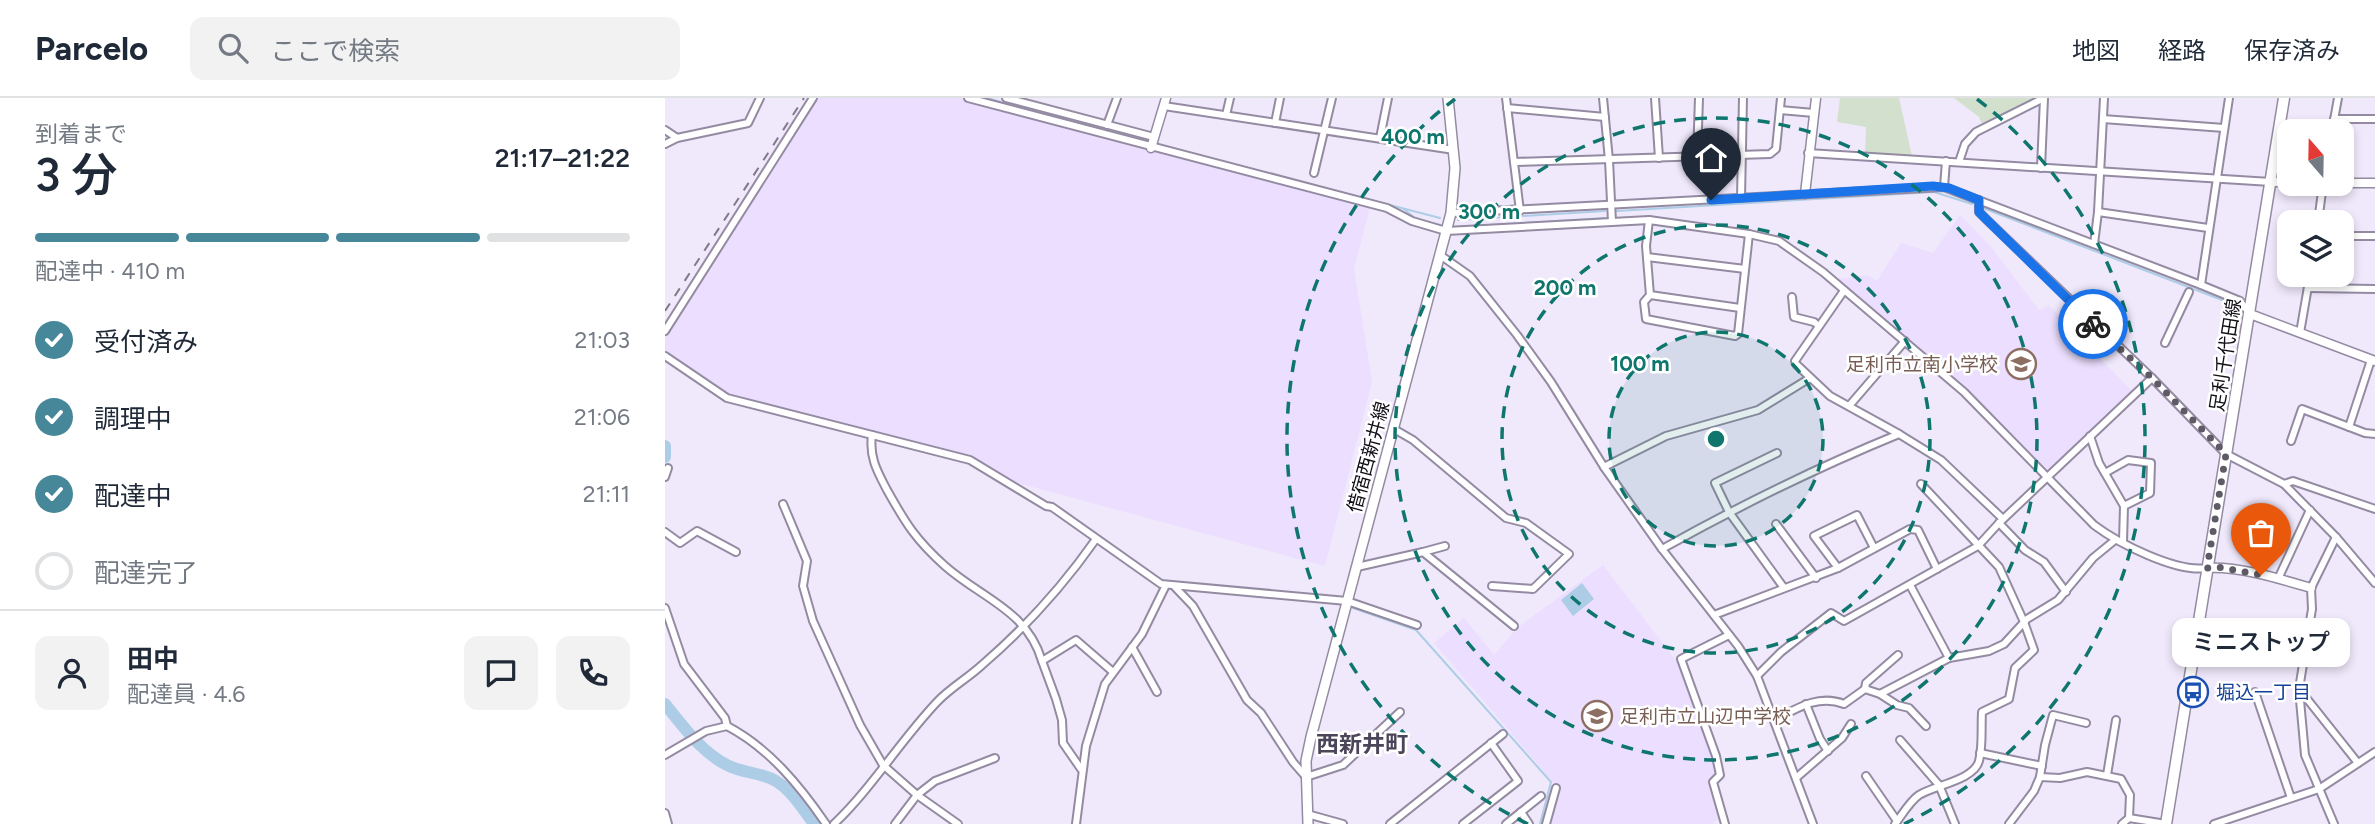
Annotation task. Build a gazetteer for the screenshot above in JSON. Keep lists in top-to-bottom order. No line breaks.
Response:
{"streets":{"main road":["足利千代田線","借宿西新井線"]},"districts":["西新井町"],"places":{"school or university":["足利市立南小学校","足利市立山辺中学校"],"other":["ミニストップ"],"bus stop":["堀込一丁目"]},"north":"top","page":{"header":"Parcelo","search":"ここで検索","nav":["地図","経路","保存済み"],"heading":["3 分","到着まで","21:17–21:22"],"panel":["田中","配達員 · 4.6"],"bar":"配達中 · 410 m","list":[["受付済み","21:03"],["調理中","21:06"],["配達中","21:11"],"配達完了"],"bubble":"ミニストップ"},"rings":["400 m","300 m","200 m","100 m"]}
